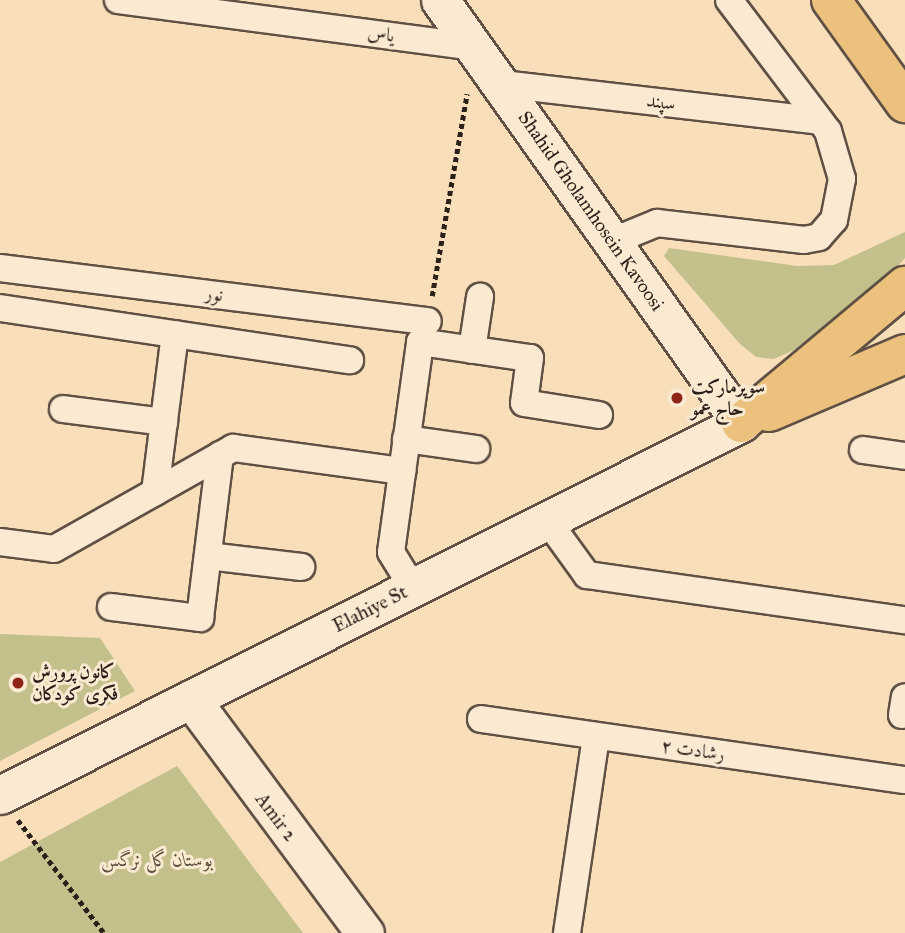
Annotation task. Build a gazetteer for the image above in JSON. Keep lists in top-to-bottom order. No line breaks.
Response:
{"streets":{"street":["یاس","سپند","Shahid Gholamhosein Kavoosi","نور","Elahiye St","رشادت ۲","Amir 2"]},"crossings":[["یاس","Shahid Gholamhosein Kavoosi"],["سپند","Shahid Gholamhosein Kavoosi"],["Shahid Gholamhosein Kavoosi","Elahiye St"],["Elahiye St","Amir 2"]],"parks":["بوستان گل نرگس"],"places":["سوپرمارکت حاج عمو","کانون پرورش فکری کودکان"]}
